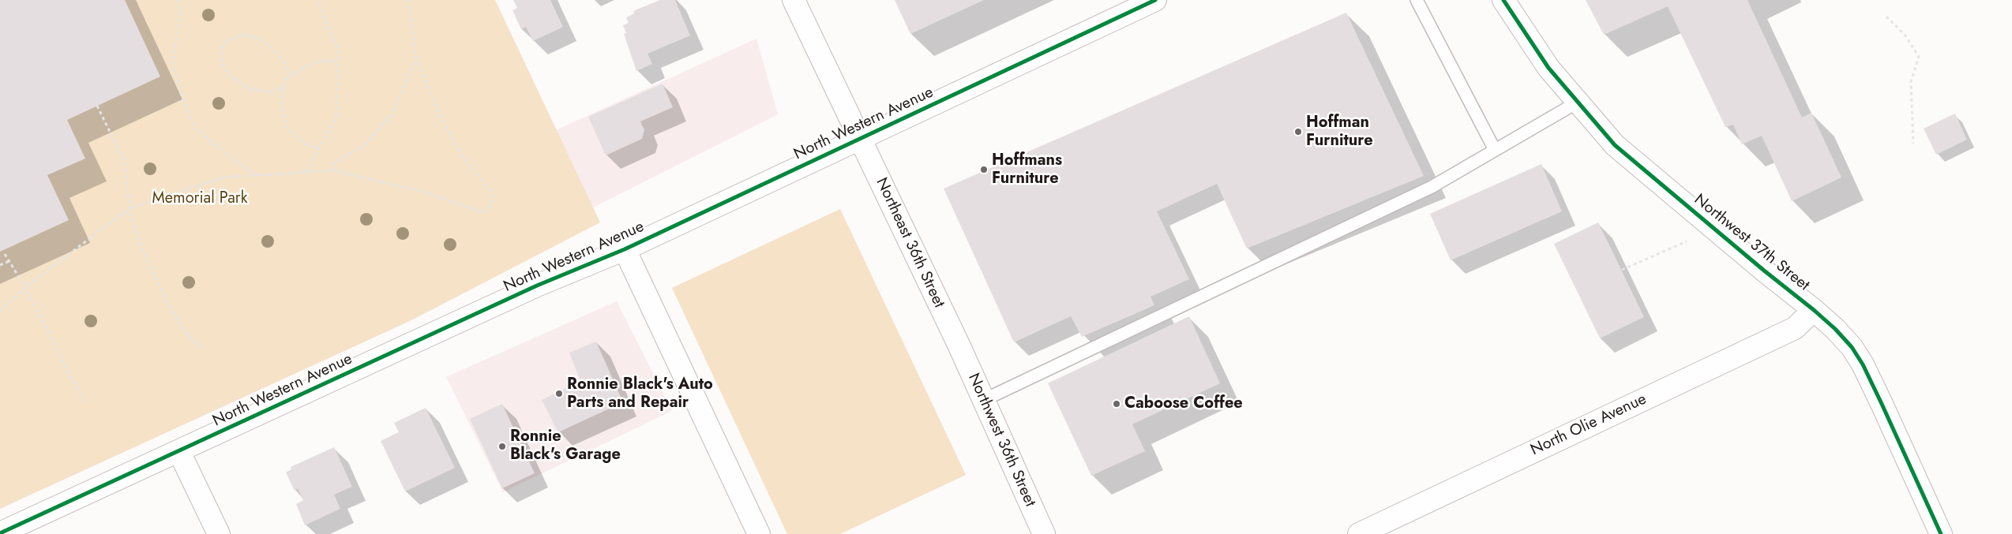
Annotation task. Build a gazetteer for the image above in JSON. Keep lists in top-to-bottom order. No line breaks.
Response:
{"streets":{"street":["North Western Avenue","Northeast 36th Street","Northwest 37th Street","North Olie Avenue","Northwest 36th Street"]},"crossings":[["North Western Avenue","Northeast 36th Street"],["Northeast 36th Street","Northwest 36th Street"],["Northwest 37th Street","North Olie Avenue"]],"parks":["Memorial Park"],"places":["Hoffman Furniture","Hoffmans Furniture","Ronnie Black's Auto Parts and Repair","Caboose Coffee","Ronnie Black's Garage"]}
